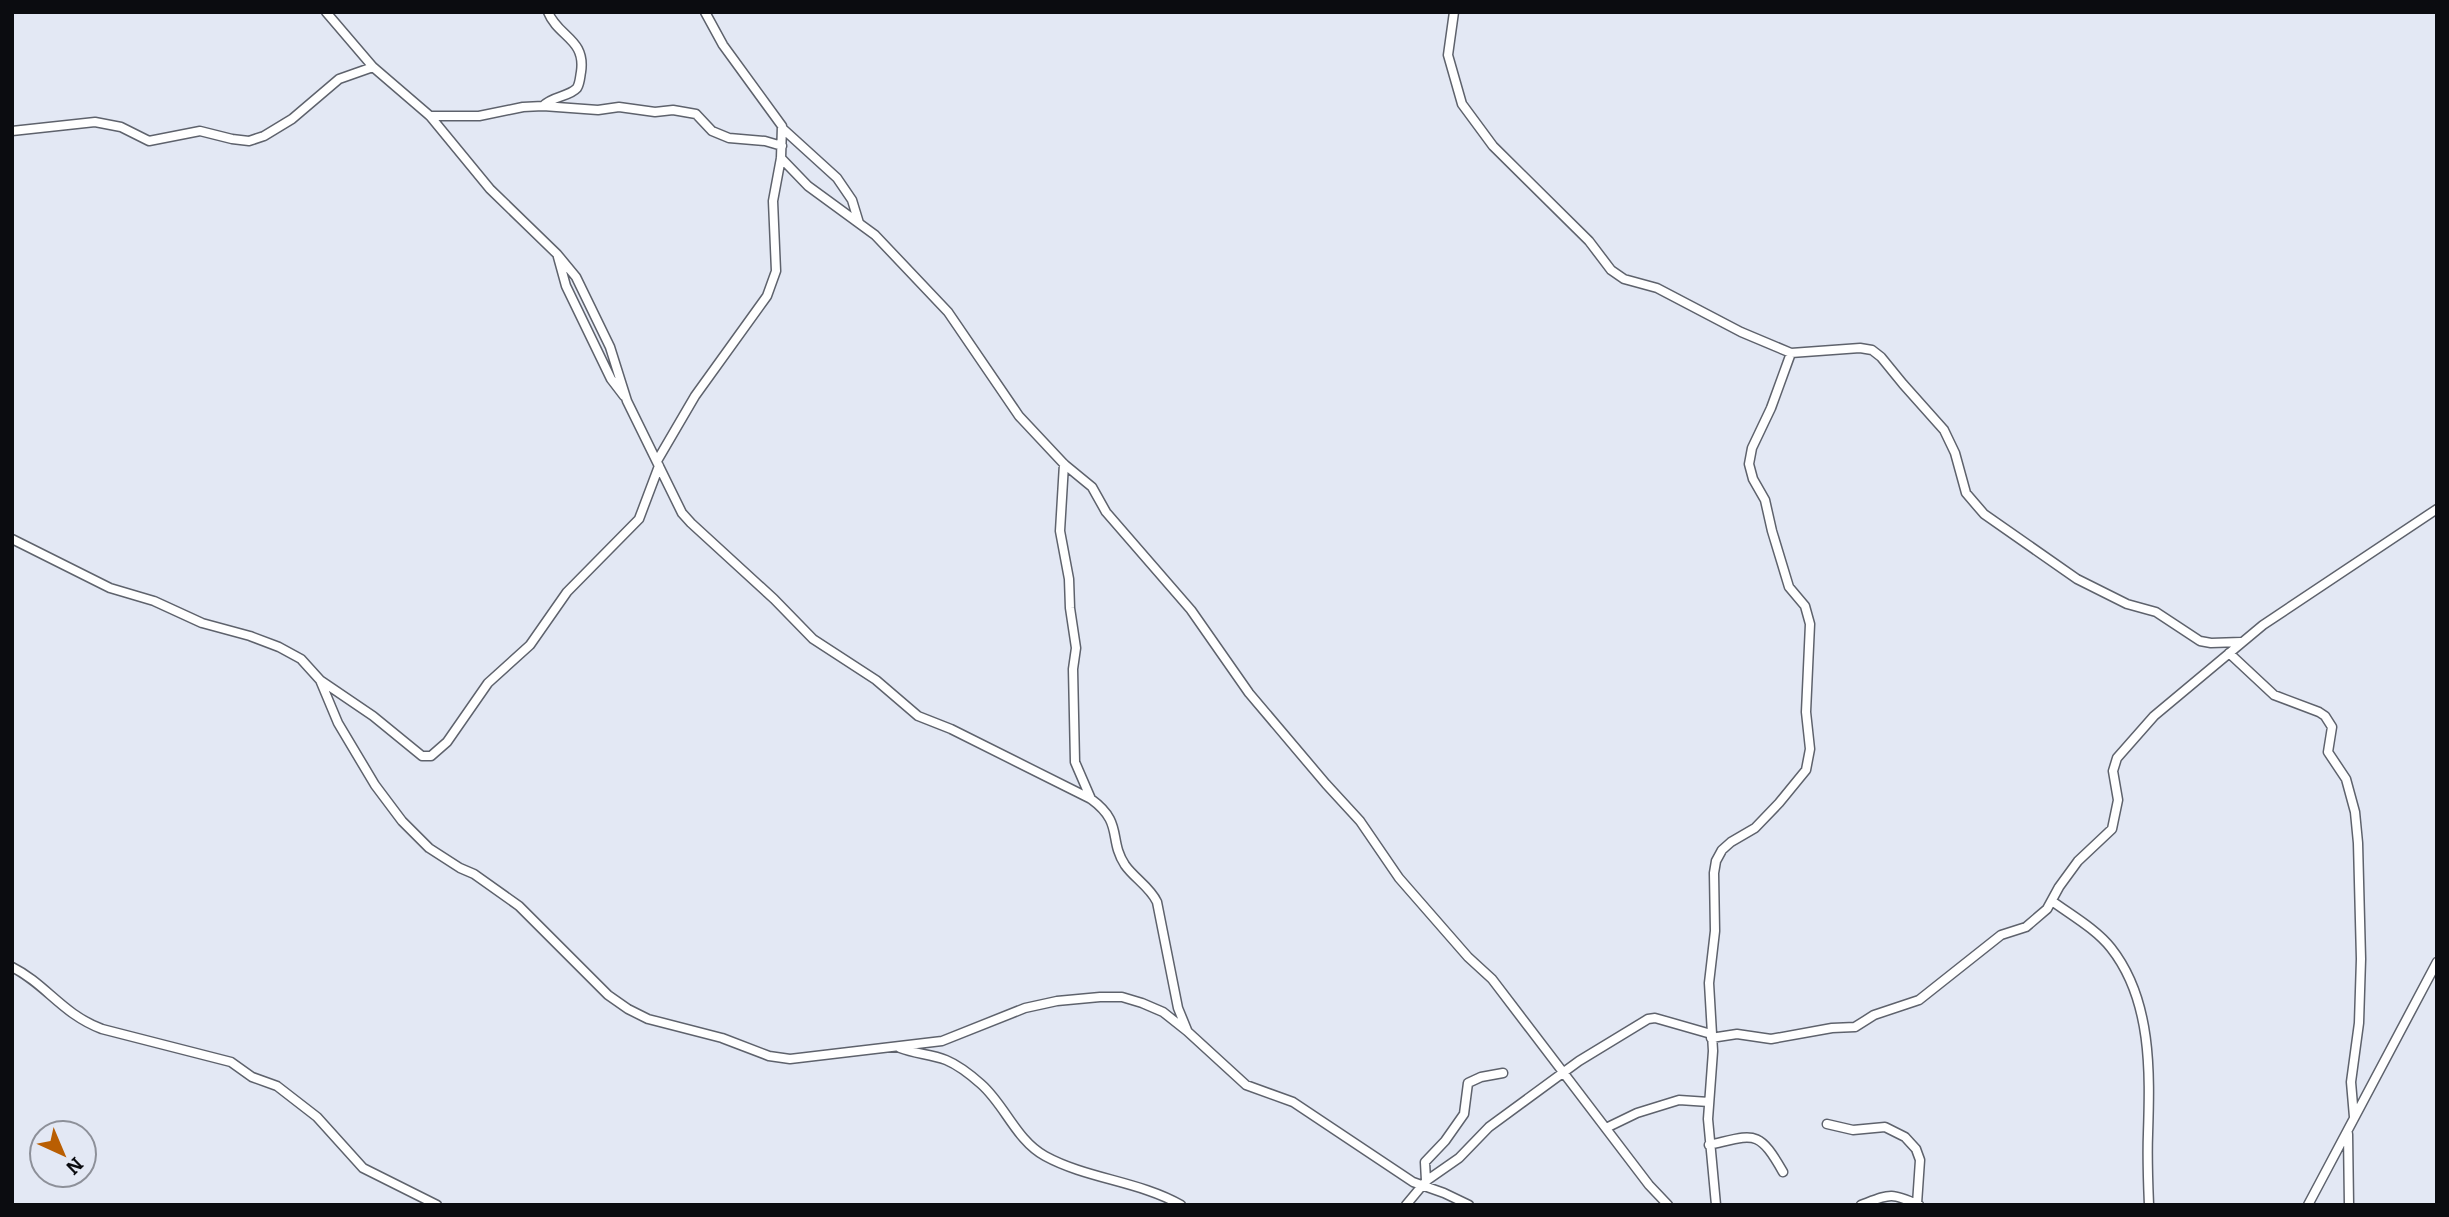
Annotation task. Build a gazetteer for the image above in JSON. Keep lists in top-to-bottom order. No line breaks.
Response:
{"north":"bottom right"}
